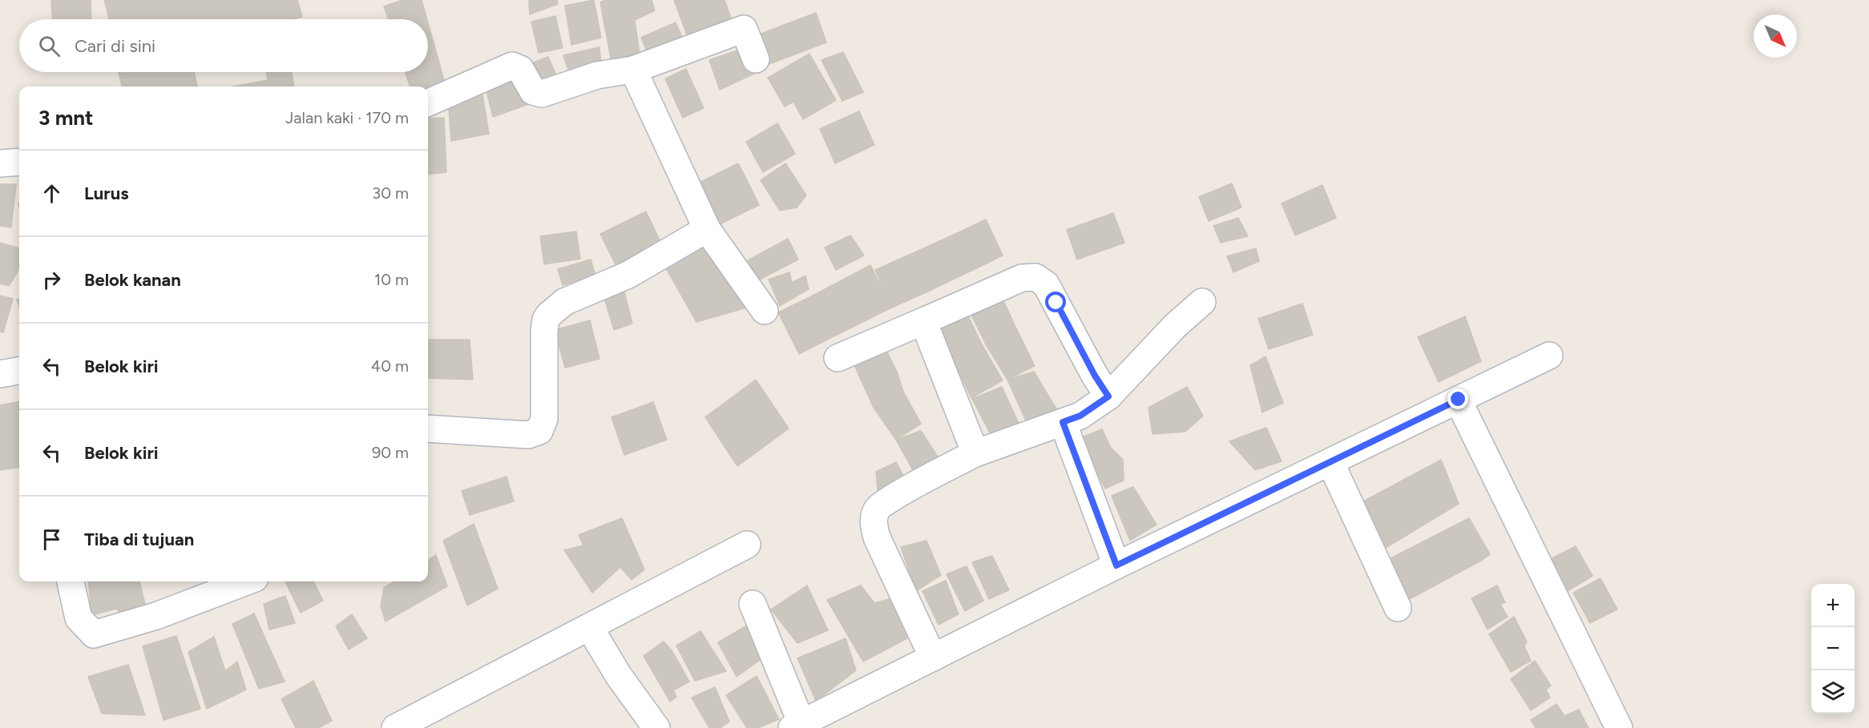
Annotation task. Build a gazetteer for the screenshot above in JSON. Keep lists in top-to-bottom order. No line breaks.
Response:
{"north":"bottom right","page":{"search":"Cari di sini","heading":["3 mnt","Jalan kaki · 170 m"],"list":[["Lurus","30 m"],["Belok kanan","10 m"],["Belok kiri","40 m"],["Belok kiri","90 m"],"Tiba di tujuan"],"map_buttons":["+","−"]}}
